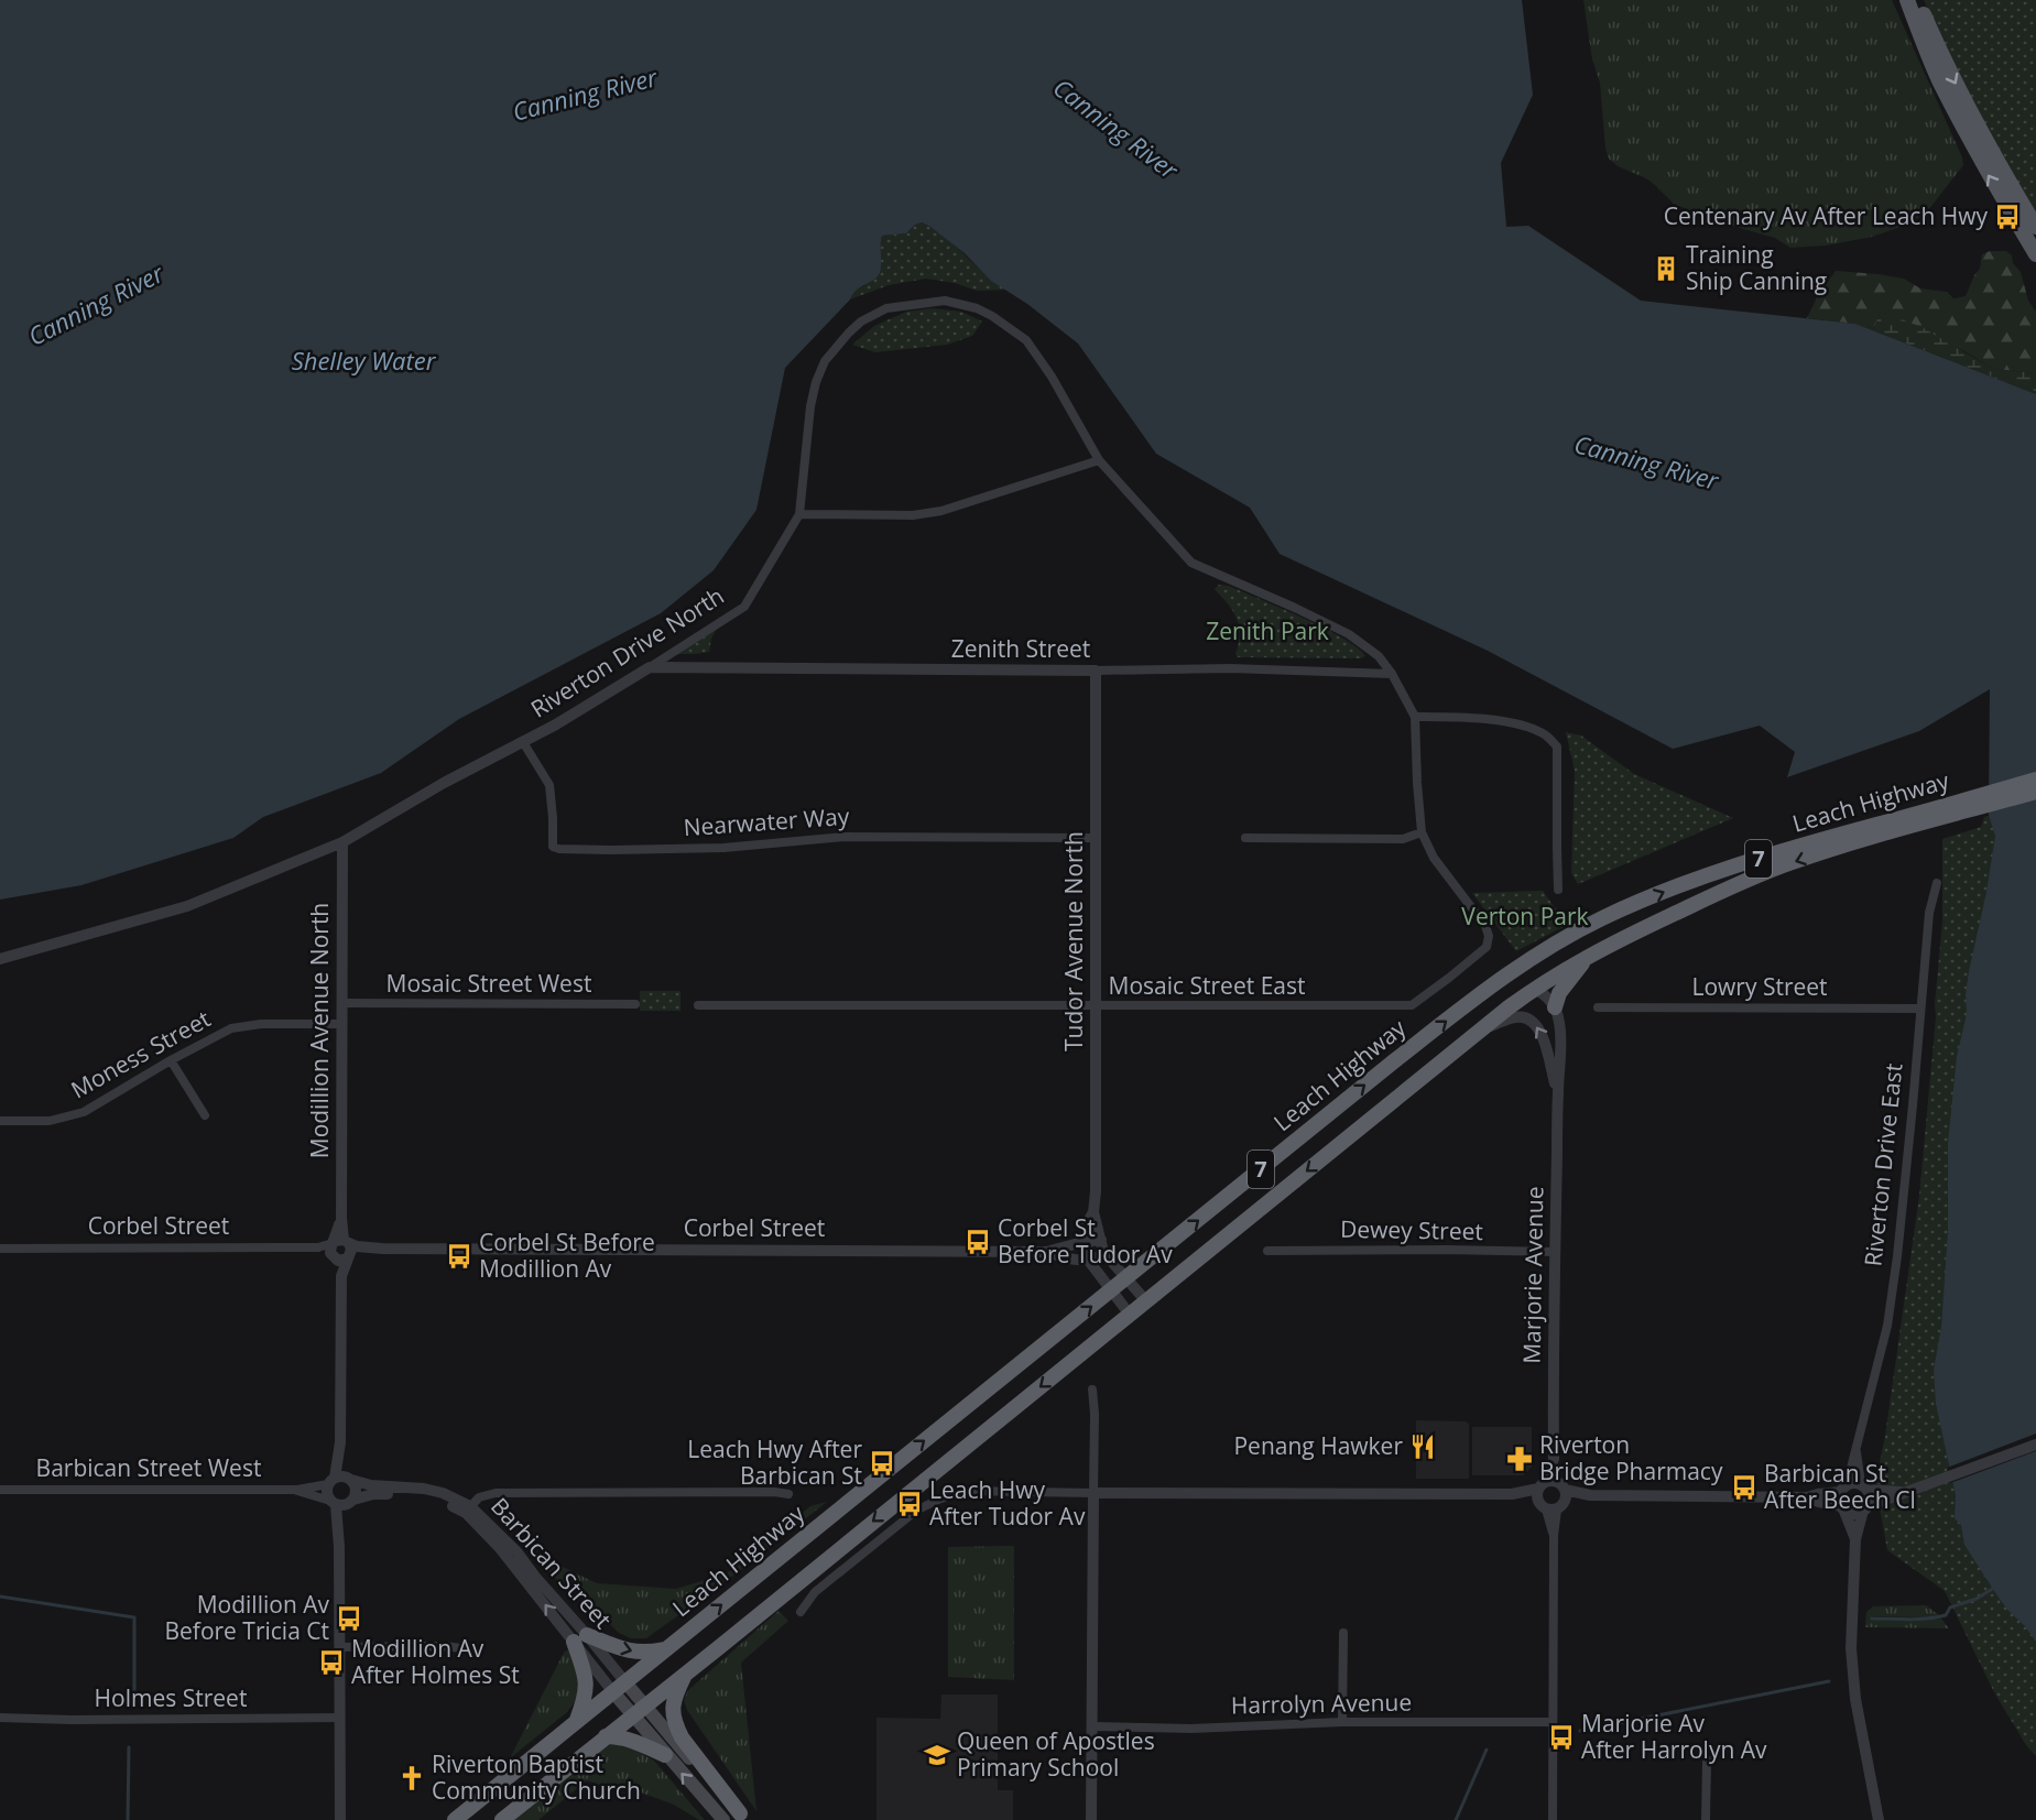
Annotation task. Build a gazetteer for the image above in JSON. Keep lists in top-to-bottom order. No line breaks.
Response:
{"streets":{"highway":["Leach Highway","7"],"street":["Zenith Street","Riverton Drive North","Nearwater Way","Tudor Avenue North","Mosaic Street West","Mosaic Street East","Lowry Street","Modillion Avenue North","Moness Street","Riverton Drive East","Corbel Street","Dewey Street","Marjorie Avenue","Barbican Street West","Barbican Street","Holmes Street","Harrolyn Avenue"]},"crossings":[["Zenith Street","Riverton Drive North"],["Zenith Street","Tudor Avenue North"],["Riverton Drive North","Nearwater Way"],["Riverton Drive North","Modillion Avenue North"],["Leach Highway","Tudor Avenue North"],["Leach Highway","Marjorie Avenue"],["Leach Highway","Barbican Street"],["Nearwater Way","Tudor Avenue North"],["Tudor Avenue North","Mosaic Street East"],["Tudor Avenue North","Corbel Street"],["Mosaic Street West","Modillion Avenue North"],["Lowry Street","Riverton Drive East"],["Modillion Avenue North","Moness Street"],["Modillion Avenue North","Corbel Street"],["Modillion Avenue North","Barbican Street West"],["Modillion Avenue North","Barbican Street"],["Dewey Street","Marjorie Avenue"],["Marjorie Avenue","Harrolyn Avenue"],["Barbican Street West","Barbican Street"]],"water":["Canning River","Shelley Water"],"parks":["Zenith Park","Verton Park"],"places":{"bus stop":["Centenary Av After Leach Hwy","Corbel St Before Tudor Av","Corbel St Before Modillion Av","Leach Hwy After Barbican St","Barbican St After Beech Cl","Leach Hwy After Tudor Av","Modillion Av Before Tricia Ct","Modillion Av After Holmes St","Marjorie Av After Harrolyn Av"],"building":["Training Ship Canning"],"restaurant":["Penang Hawker"],"pharmacy":["Riverton Bridge Pharmacy"],"school or university":["Queen of Apostles Primary School"],"church":["Riverton Baptist Community Church"]}}
